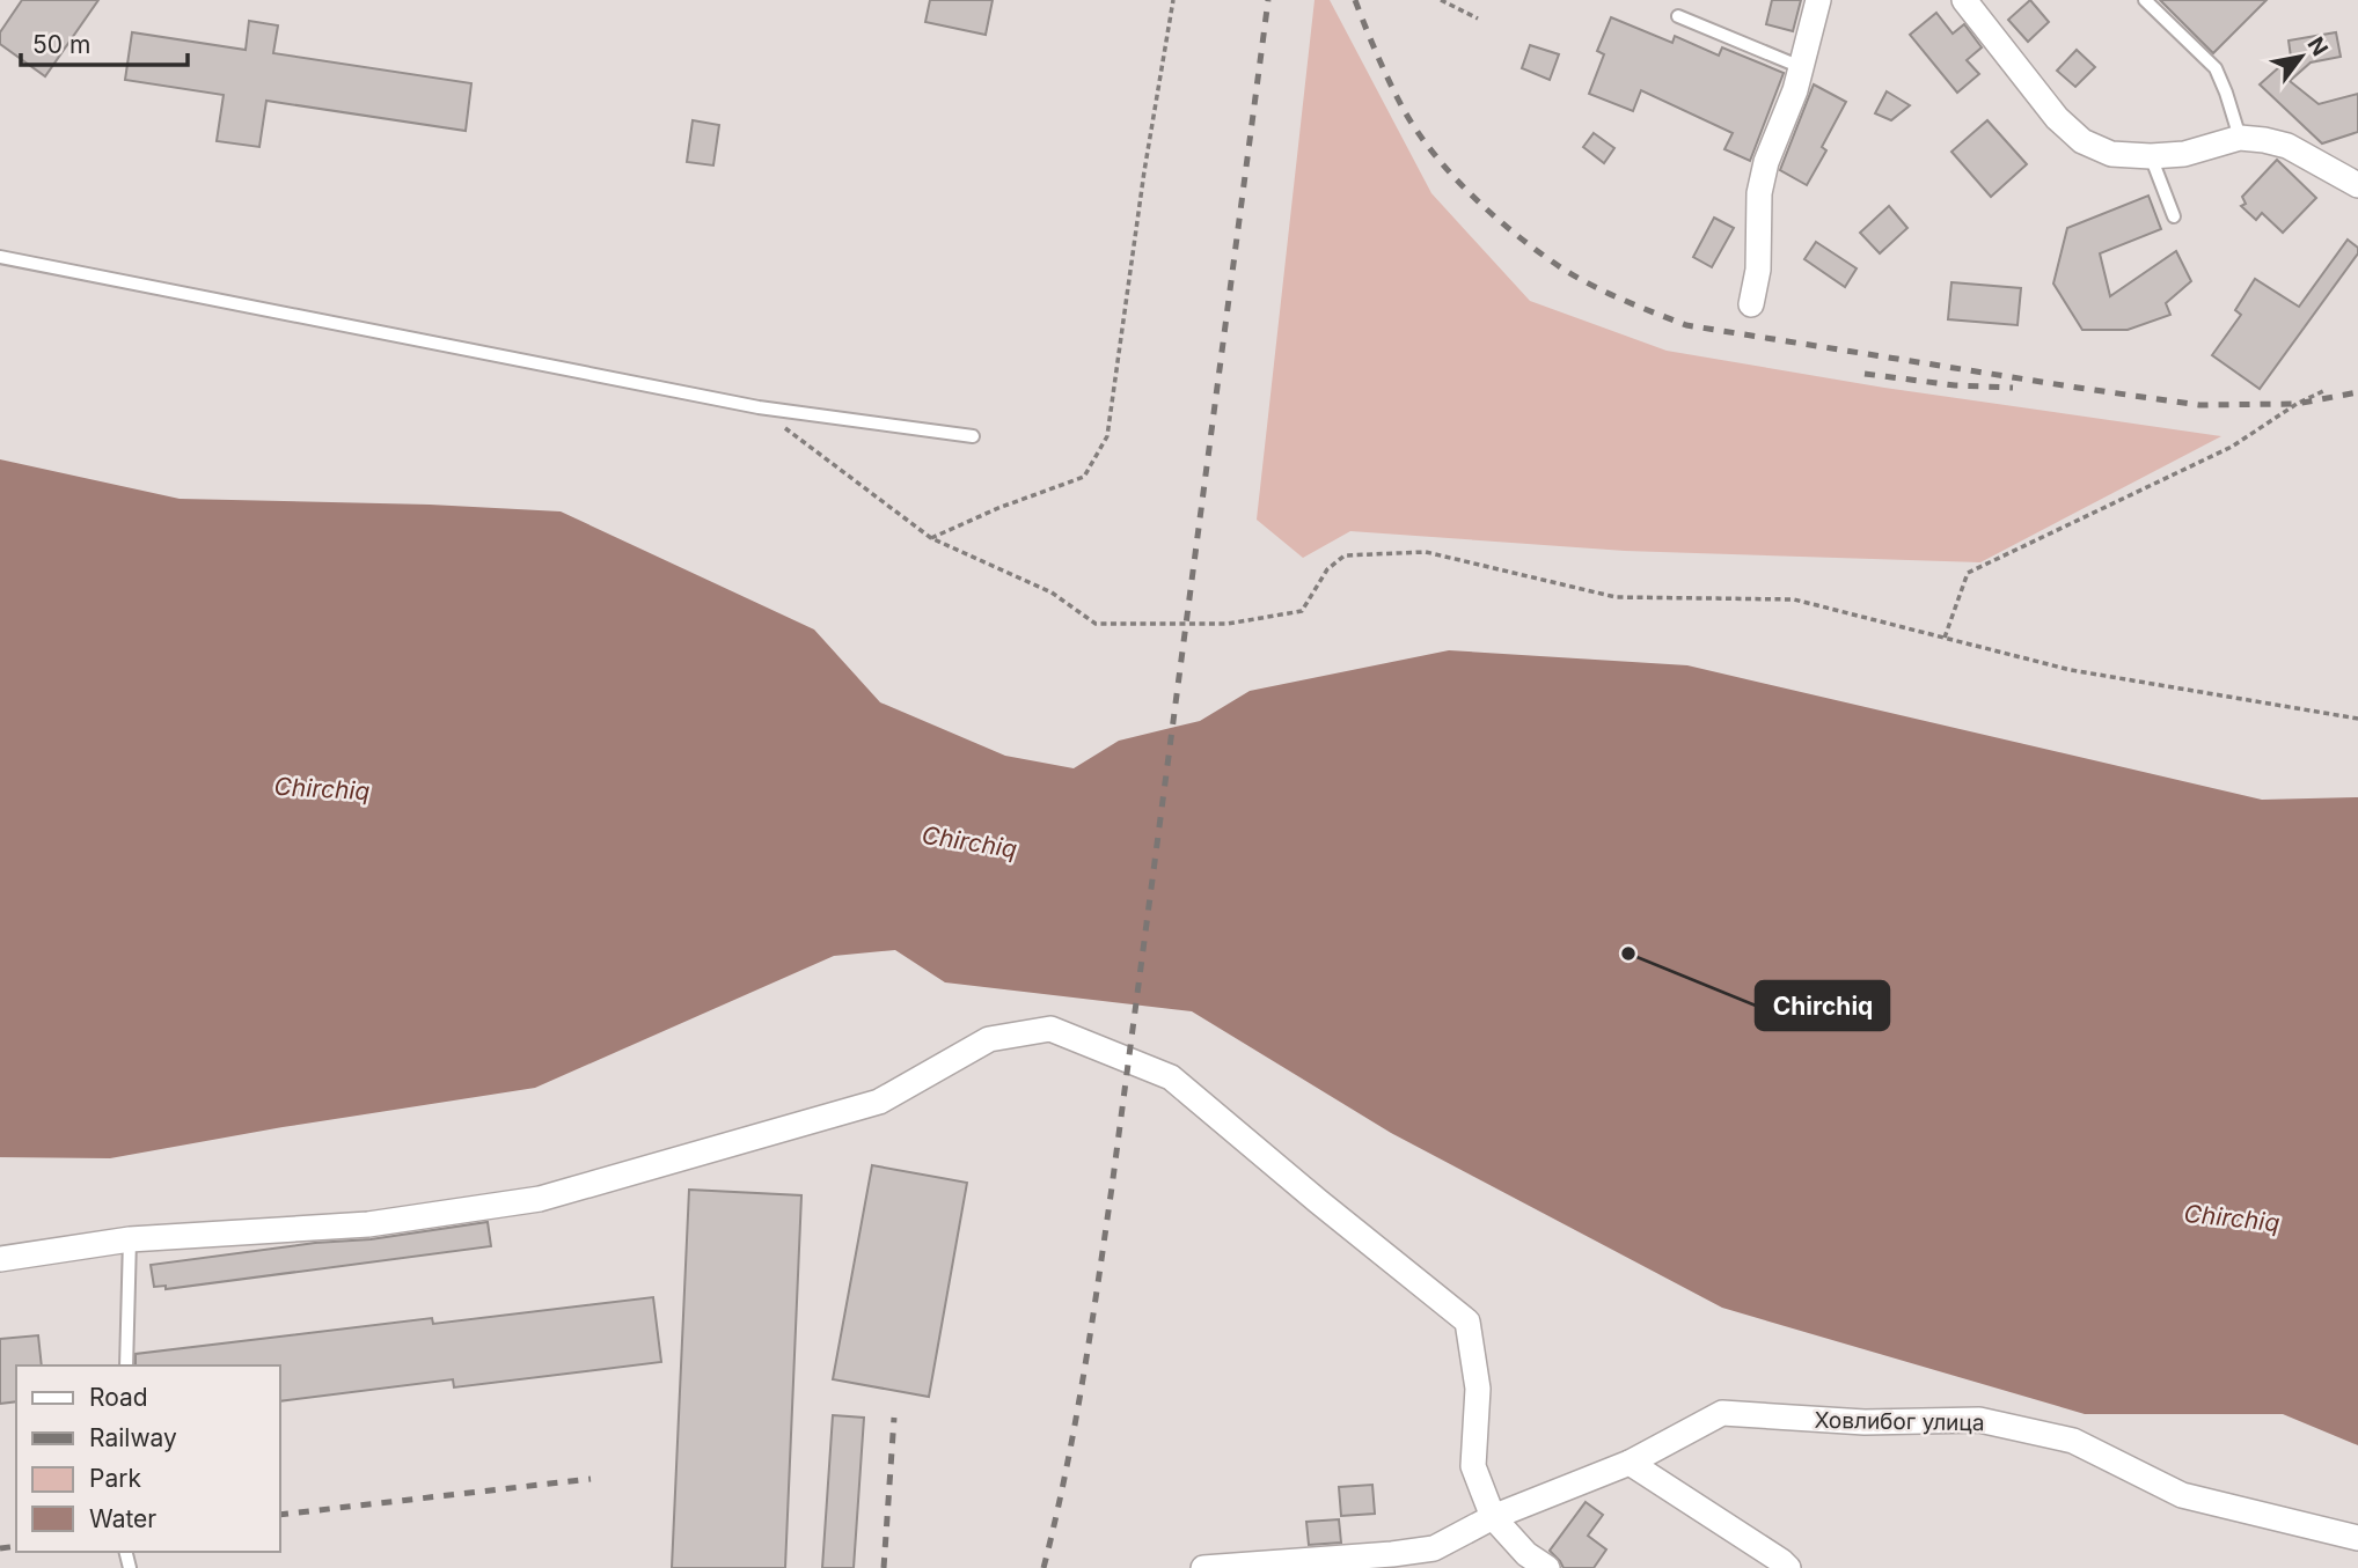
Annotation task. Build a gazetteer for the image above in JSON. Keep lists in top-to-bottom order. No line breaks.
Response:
{"streets":{"street":["Ховлибог улица"]},"water":["Chirchiq"],"places":["Chirchiq"],"legend":["Road","Railway","Park","Water"],"scale_bar":"50 m","north":"top right"}
